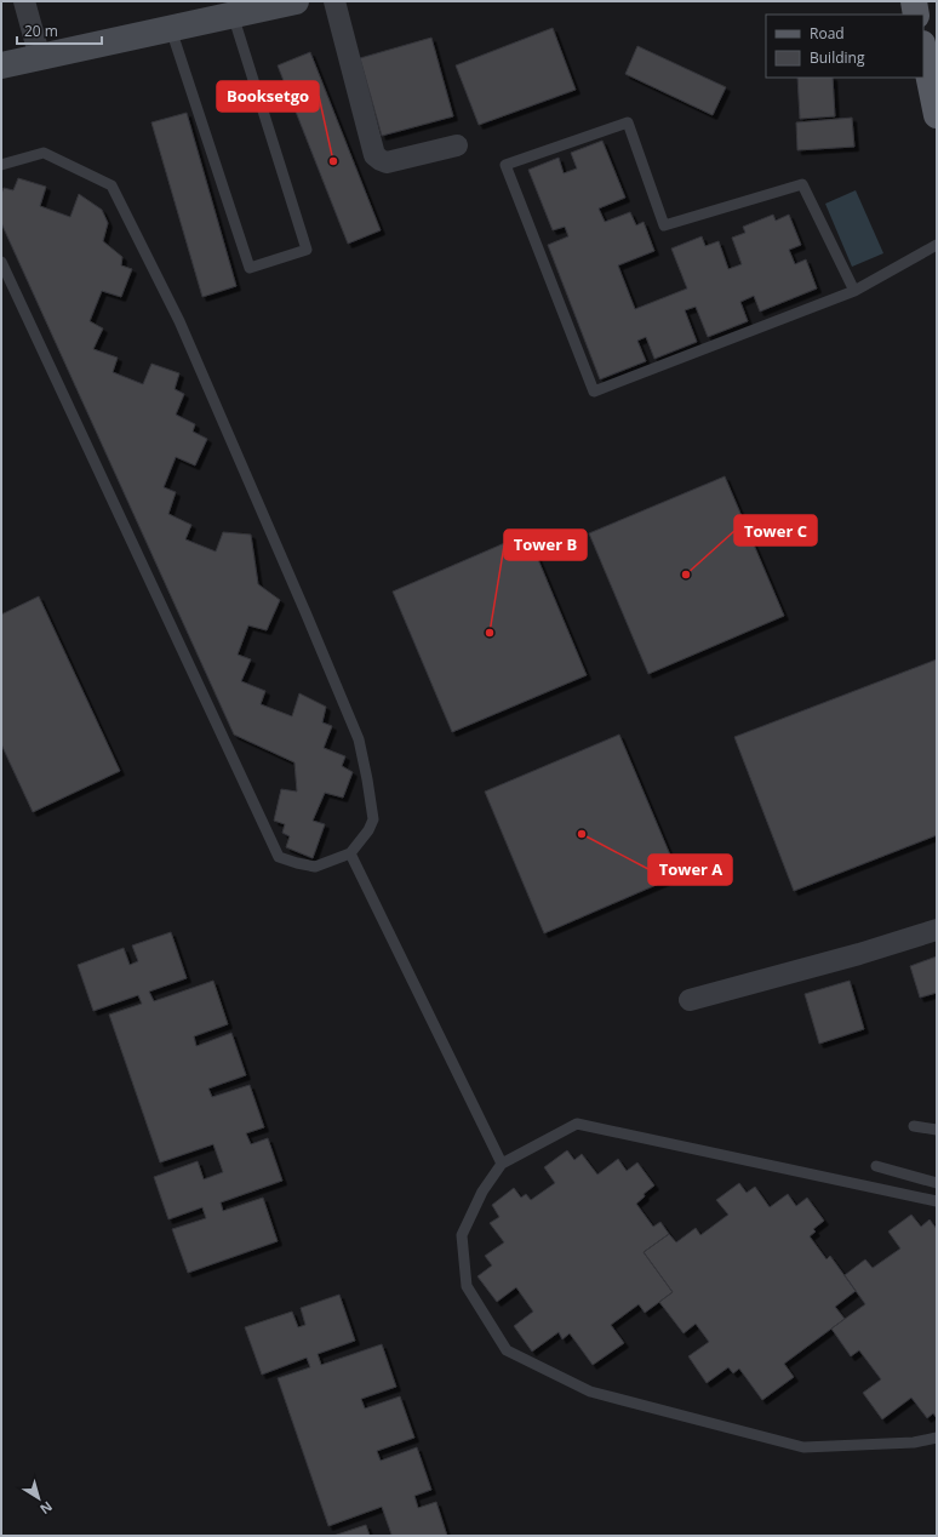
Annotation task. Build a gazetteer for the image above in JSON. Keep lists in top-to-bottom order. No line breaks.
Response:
{"places":["Booksetgo","Tower C","Tower B","Tower A"],"legend":["Road","Building"],"scale_bar":"20 m","north":"bottom right"}
